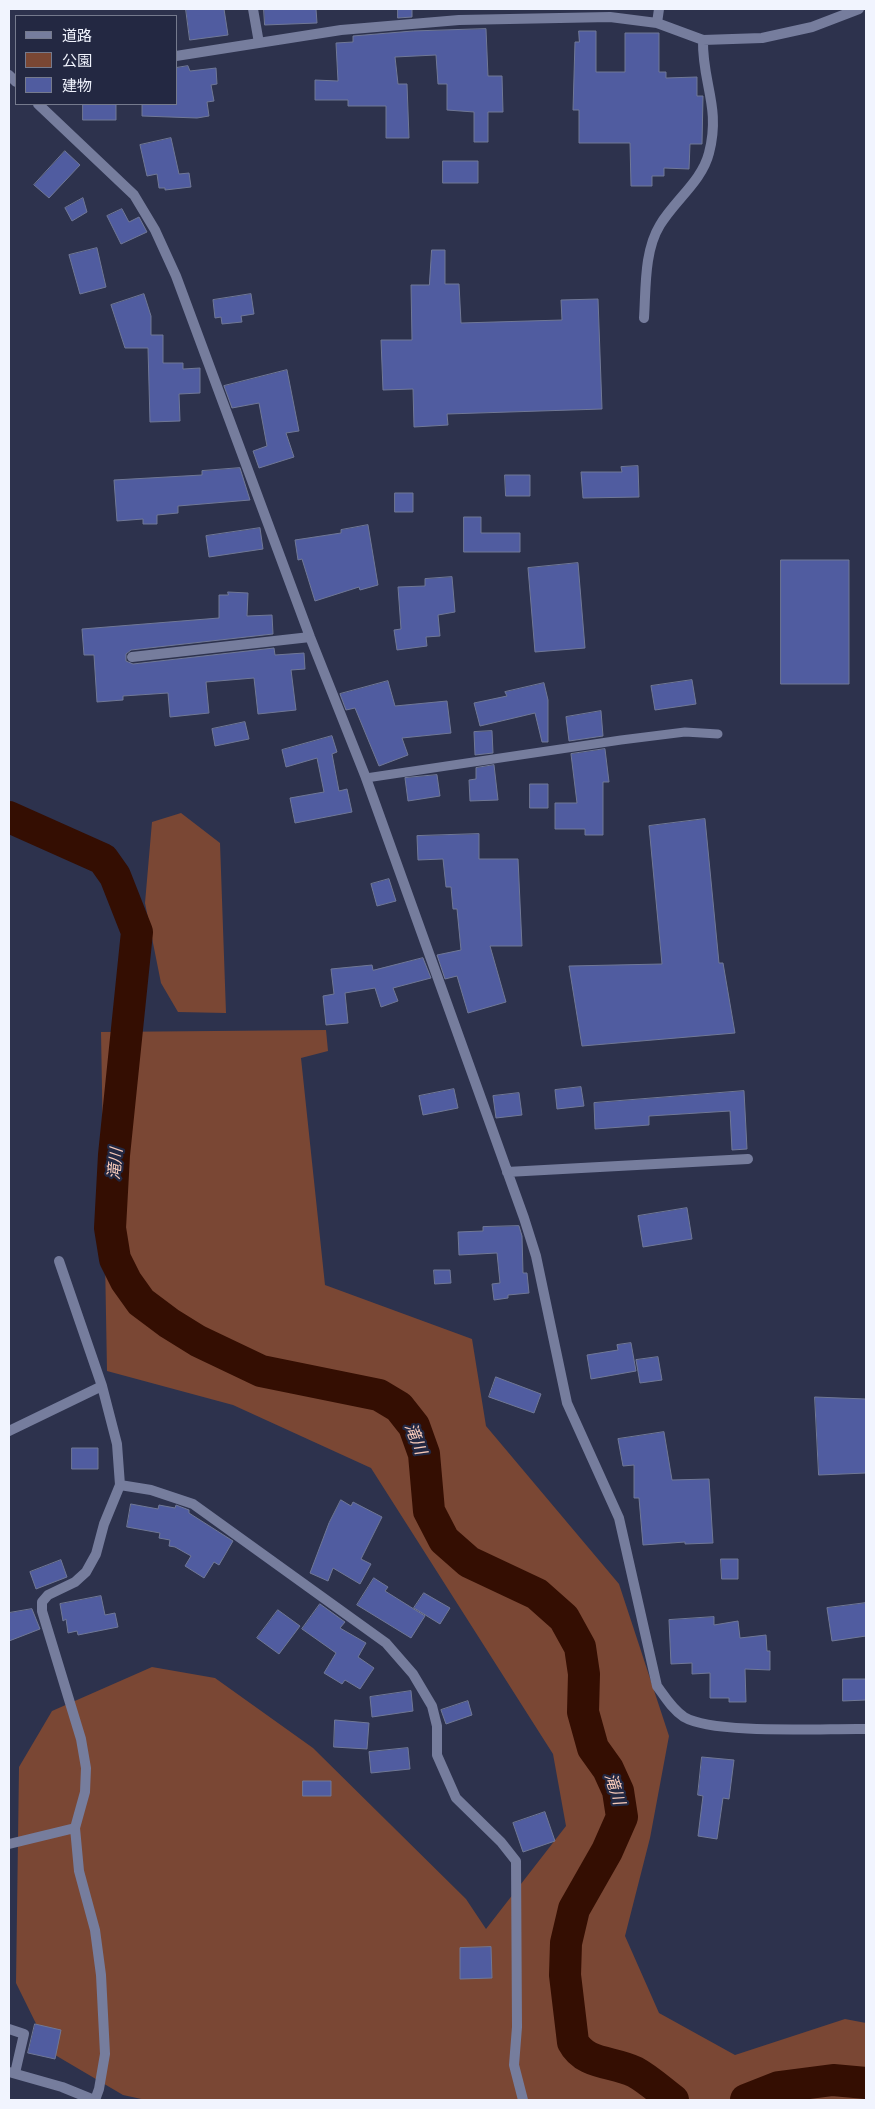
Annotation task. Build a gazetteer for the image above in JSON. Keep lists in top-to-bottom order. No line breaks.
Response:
{"water":["滝川"],"legend":["道路","公園","建物"]}
